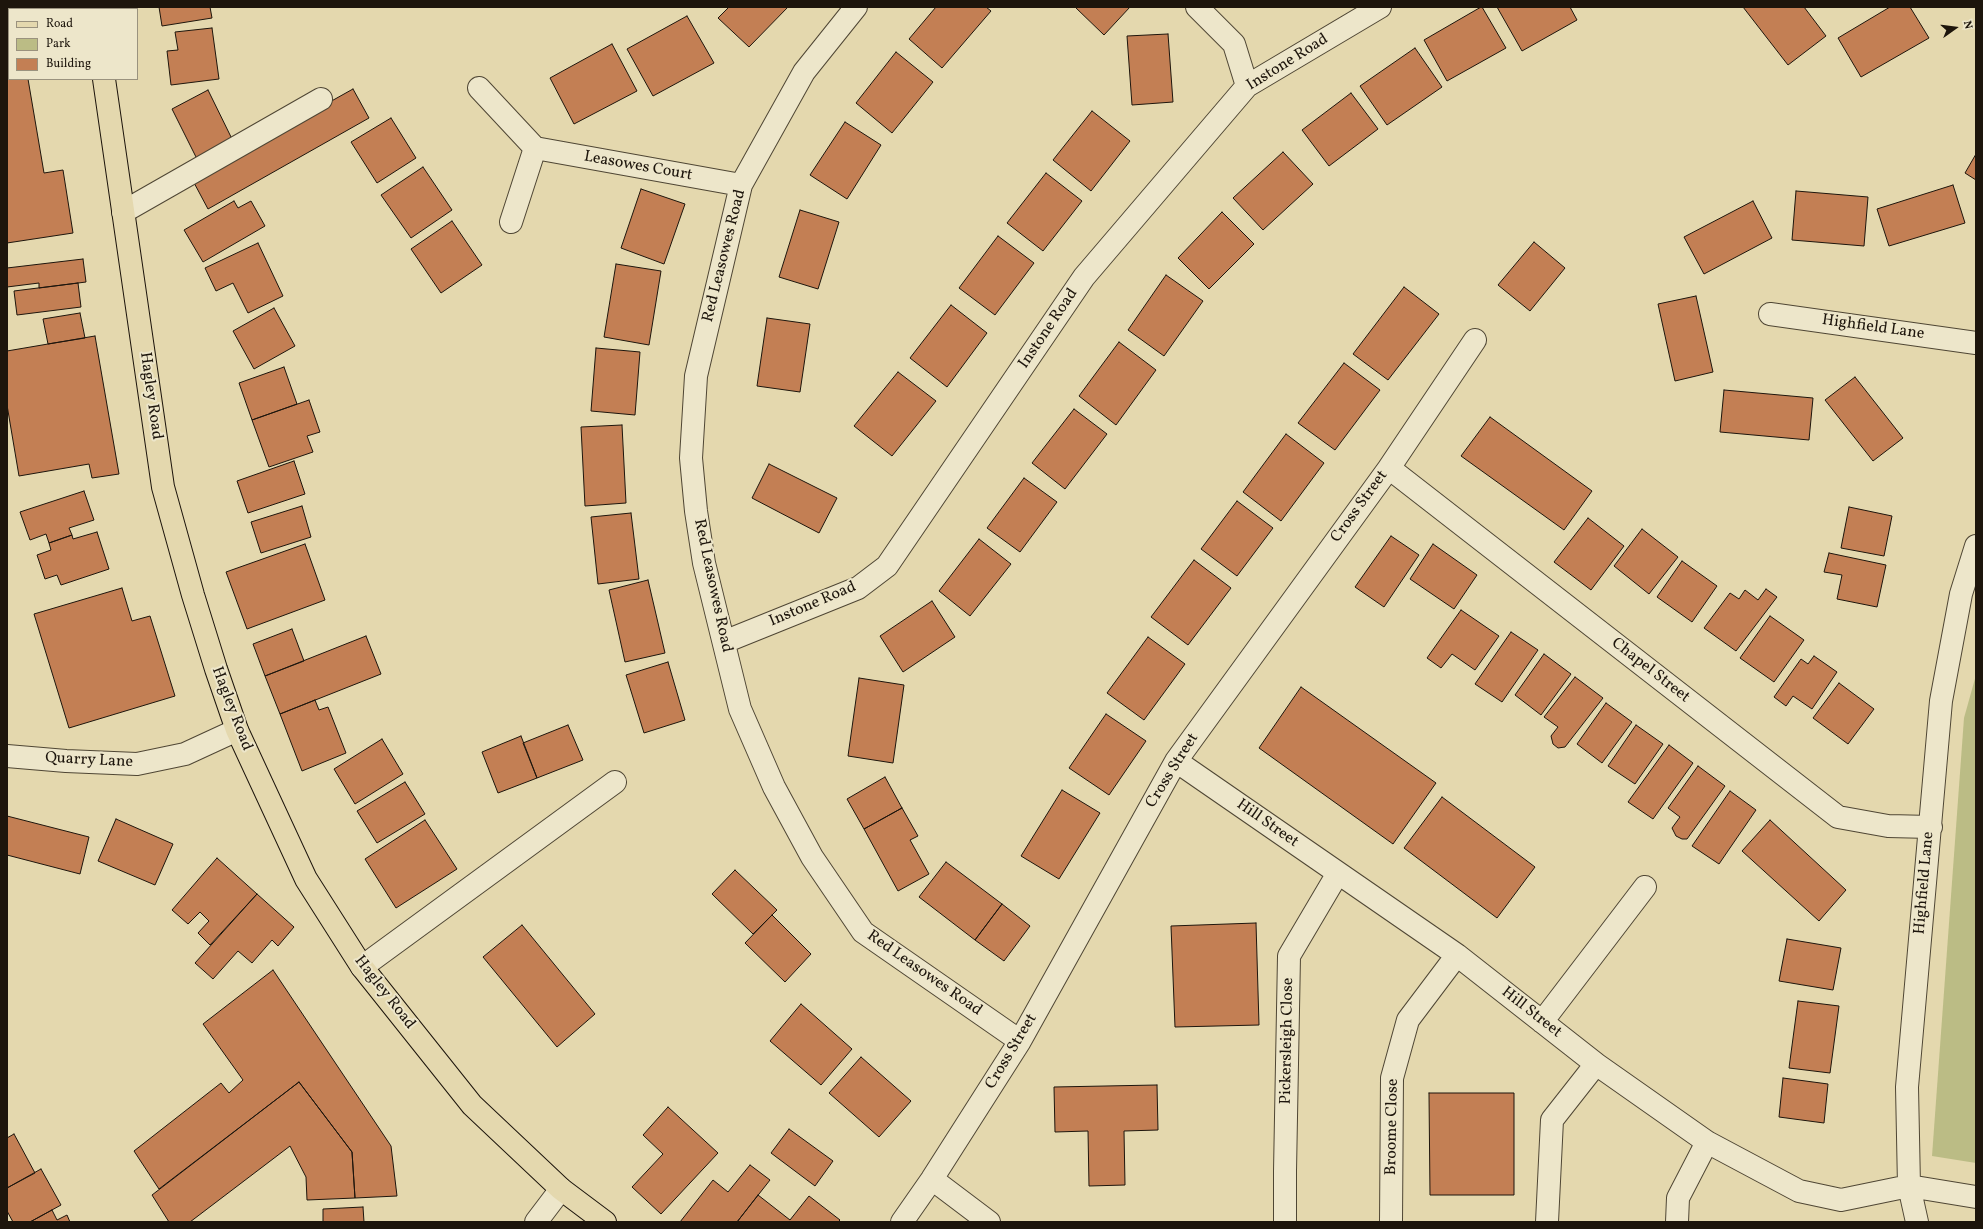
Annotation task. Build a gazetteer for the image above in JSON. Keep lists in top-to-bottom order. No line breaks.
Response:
{"streets":{"main road":["Hagley Road"],"street":["Instone Road","Leasowes Court","Red Leasowes Road","Highfield Lane","Cross Street","Chapel Street","Quarry Lane","Hill Street","Pickersleigh Close","Broome Close"]},"crossings":[["Instone Road","Red Leasowes Road"],["Leasowes Court","Red Leasowes Road"],["Red Leasowes Road","Cross Street"],["Highfield Lane","Chapel Street"],["Highfield Lane","Hill Street"],["Hagley Road","Quarry Lane"],["Cross Street","Chapel Street"],["Cross Street","Hill Street"],["Hill Street","Pickersleigh Close"],["Hill Street","Broome Close"]],"legend":["Road","Park","Building"],"north":"right"}
